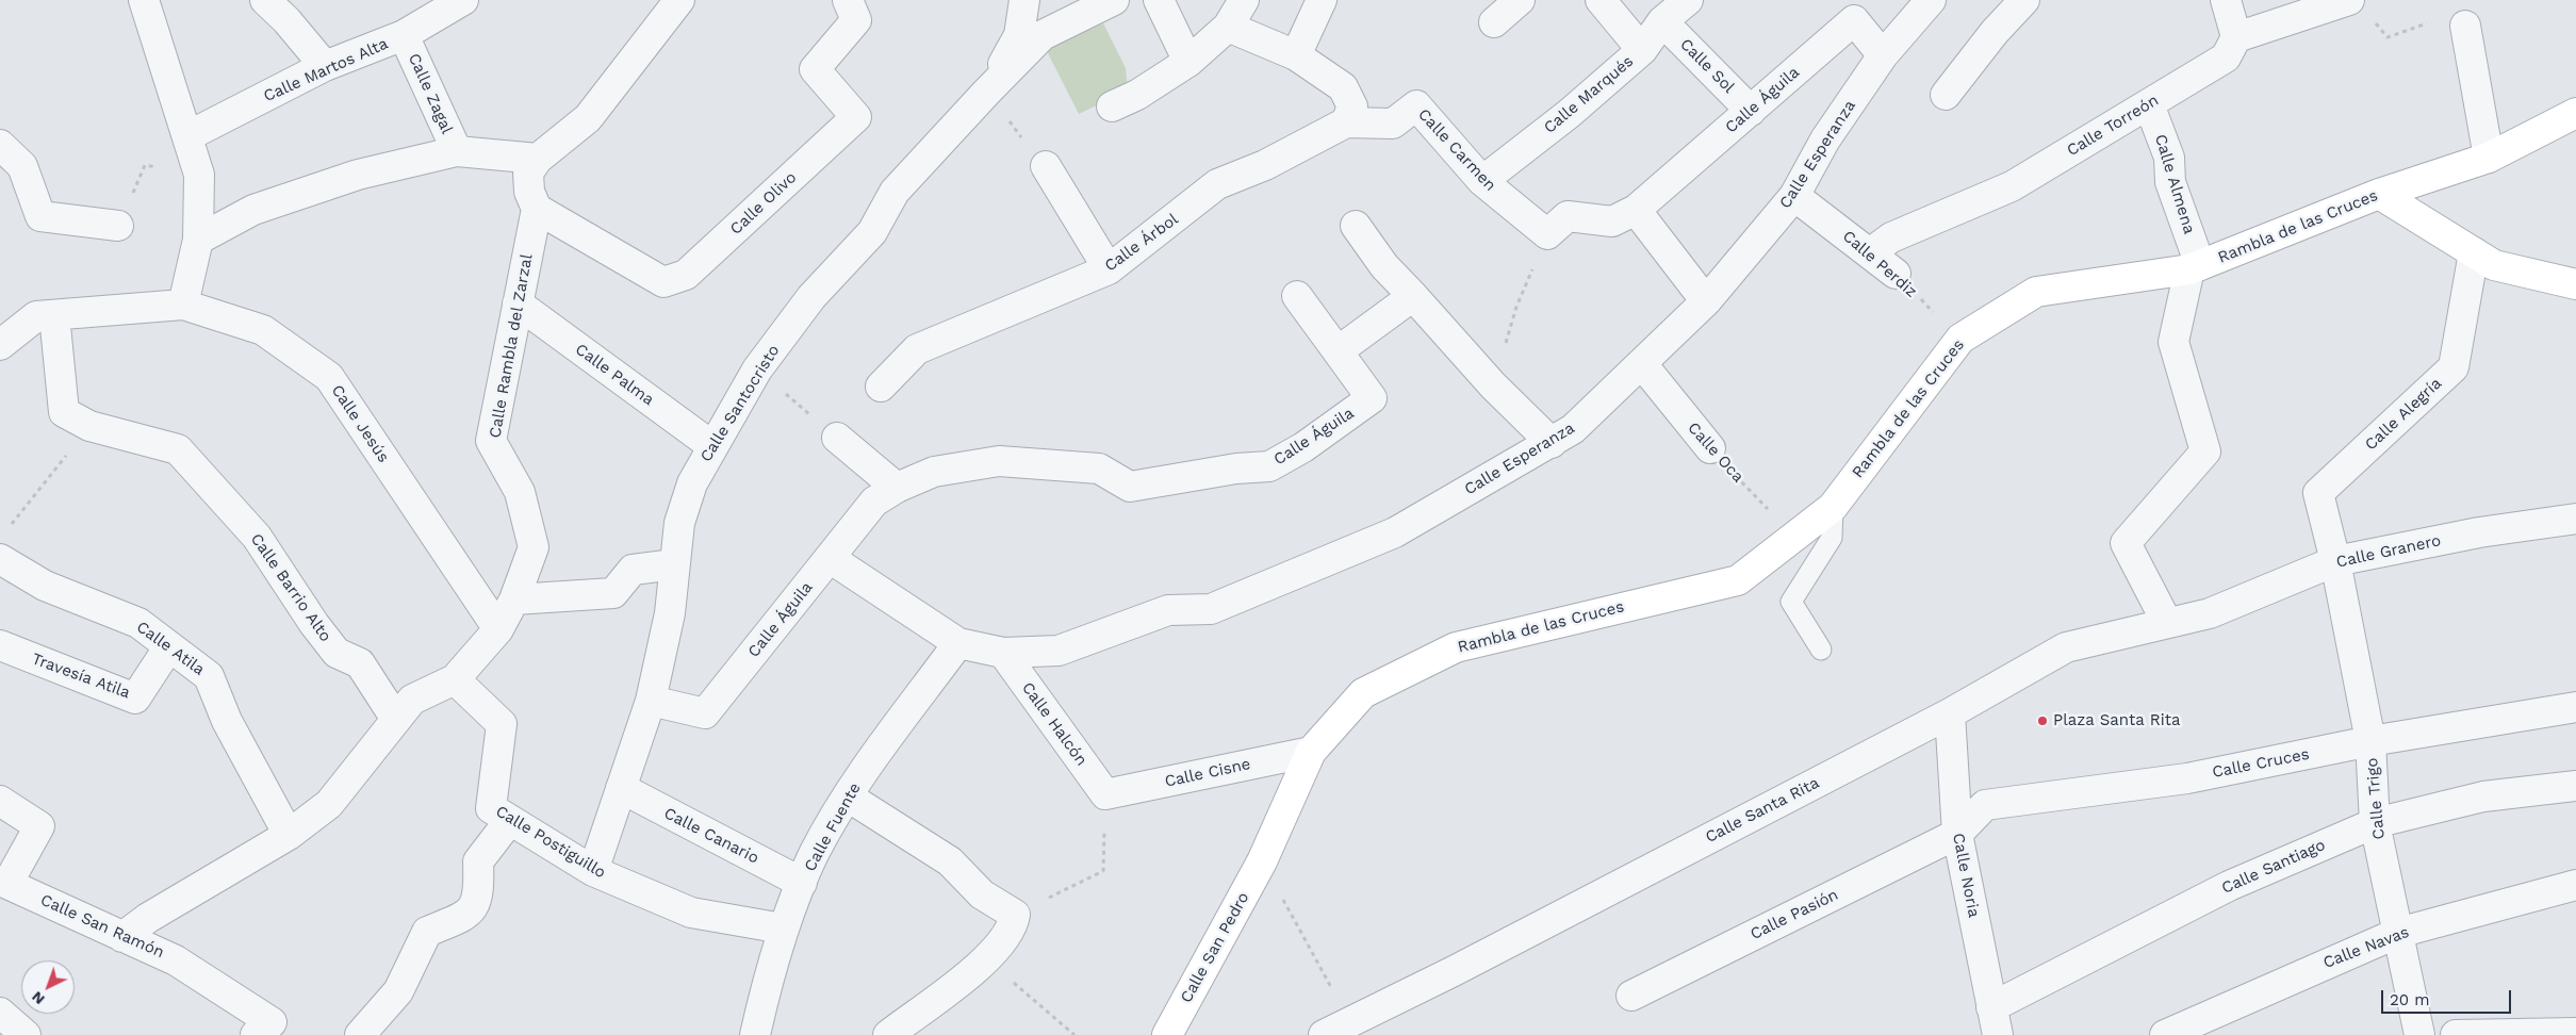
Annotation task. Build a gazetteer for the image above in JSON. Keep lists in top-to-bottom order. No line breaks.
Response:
{"streets":{"street":["Calle Sol","Calle Martos Alta","Calle Zagal","Calle Marqués","Calle Águila","Calle Torreón","Calle Carmen","Calle Esperanza","Calle Almena","Calle Olivo","Rambla de las Cruces","Calle Árbol","Calle Perdiz","Calle Rambla del Zarzal","Calle Palma","Calle Santocristo","Calle Alegría","Calle Jesús","Calle Oca","Calle Granero","Calle Barrio Alto","Calle Atila","Travesía Atila","Calle Halcón","Calle Cruces","Calle Cisne","Calle Trigo","Calle Santa Rita","Calle Fuente","Calle Canario","Calle Postiguillo","Calle Santiago","Calle Noria","Calle Pasión","Calle San Ramón","Calle San Pedro","Calle Navas"]},"crossings":[["Calle Sol","Calle Marqués"],["Calle Sol","Calle Águila"],["Calle Martos Alta","Calle Zagal"],["Calle Marqués","Calle Carmen"],["Calle Águila","Calle Esperanza"],["Calle Águila","Calle Santocristo"],["Calle Torreón","Calle Almena"],["Calle Torreón","Calle Perdiz"],["Calle Carmen","Calle Árbol"],["Calle Esperanza","Calle Perdiz"],["Calle Esperanza","Calle Oca"],["Calle Esperanza","Calle Halcón"],["Calle Almena","Rambla de las Cruces"],["Calle Olivo","Calle Rambla del Zarzal"],["Rambla de las Cruces","Calle Perdiz"],["Rambla de las Cruces","Calle Oca"],["Rambla de las Cruces","Calle Cisne"],["Rambla de las Cruces","Calle San Pedro"],["Calle Rambla del Zarzal","Calle Palma"],["Calle Rambla del Zarzal","Calle Jesús"],["Calle Rambla del Zarzal","Calle Barrio Alto"],["Calle Rambla del Zarzal","Calle Postiguillo"],["Calle Palma","Calle Santocristo"],["Calle Santocristo","Calle Canario"],["Calle Santocristo","Calle Postiguillo"],["Calle Alegría","Calle Granero"],["Calle Alegría","Calle Trigo"],["Calle Granero","Calle Trigo"],["Calle Granero","Calle Santa Rita"],["Calle Atila","Travesía Atila"],["Calle Halcón","Calle Cisne"],["Calle Cruces","Calle Trigo"],["Calle Cruces","Calle Noria"],["Calle Cruces","Calle Pasión"],["Calle Cisne","Calle San Pedro"],["Calle Trigo","Calle Santiago"],["Calle Trigo","Calle Navas"],["Calle Santa Rita","Calle Noria"],["Calle Fuente","Calle Canario"],["Calle Fuente","Calle Postiguillo"],["Calle Santiago","Calle Noria"],["Calle Noria","Calle Pasión"]],"places":["Plaza Santa Rita"],"scale_bar":"20 m","north":"bottom left"}
